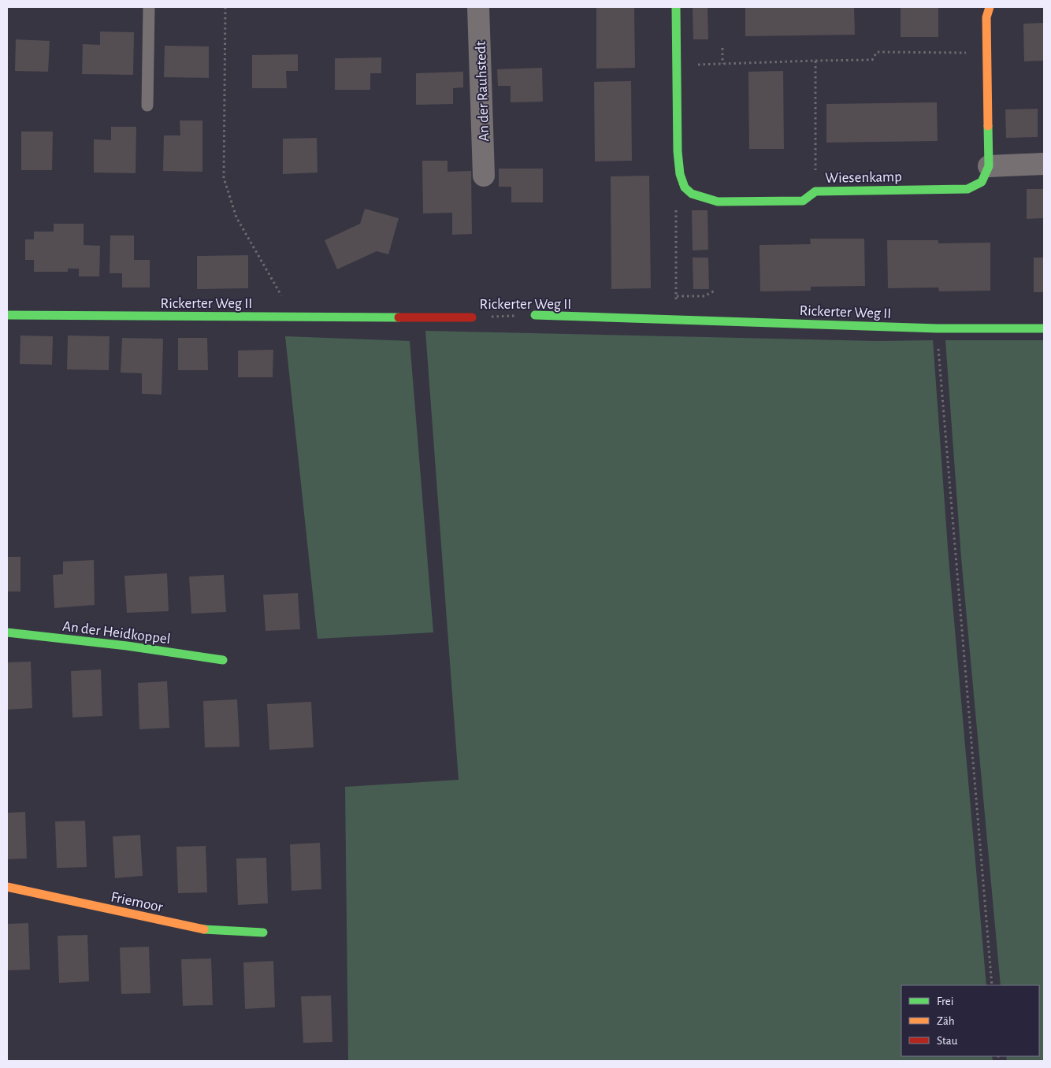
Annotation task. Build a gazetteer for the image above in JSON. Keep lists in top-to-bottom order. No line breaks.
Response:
{"streets":{"street":["An der Rauhstedt","Wiesenkamp","Rickerter Weg II","An der Heidkoppel","Friemoor"]},"legend":["Frei","Zäh","Stau"]}
